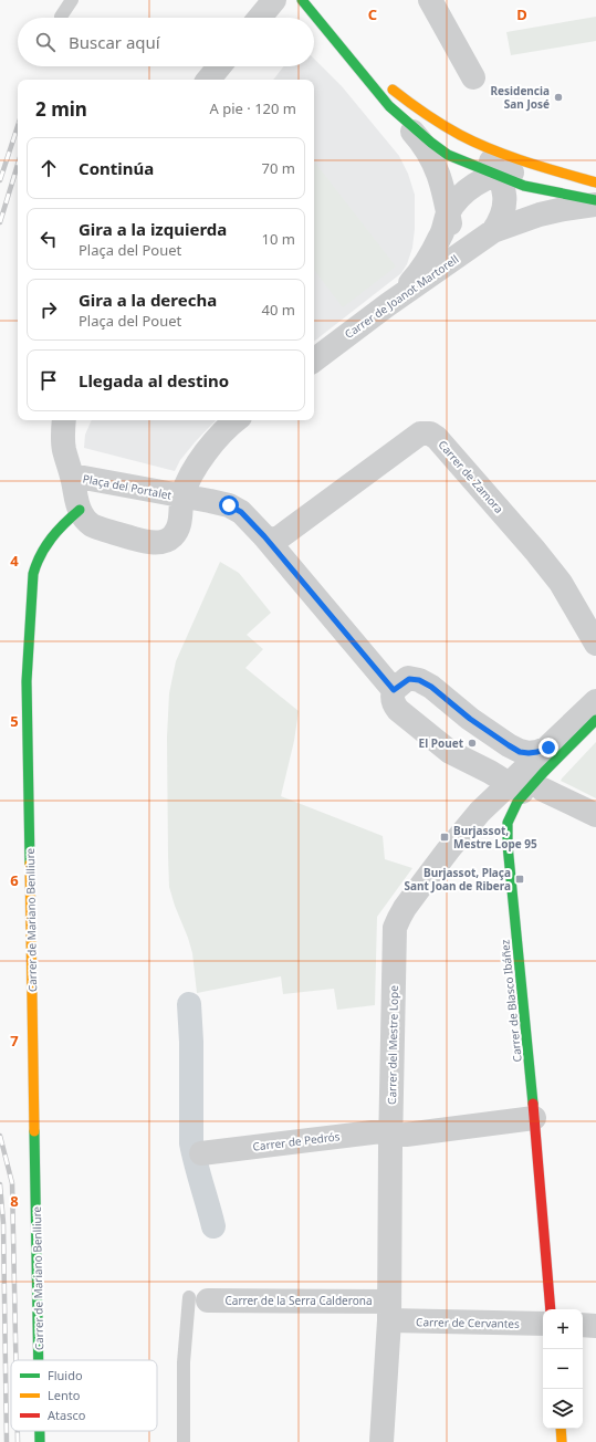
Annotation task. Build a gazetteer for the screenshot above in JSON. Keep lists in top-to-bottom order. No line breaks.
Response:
{"streets":{"street":["Carrer de Joanot Martorell","Carrer de Zamora","Plaça del Portalet","Carrer de Mariano Benlliure","Carrer de Blasco Ibáñez","Carrer del Mestre Lope","Carrer de Pedrós","Carrer de la Serra Calderona","Carrer de Cervantes"]},"crossings":[["Carrer de Zamora","Plaça del Portalet"],["Plaça del Portalet","Carrer de Mariano Benlliure"],["Carrer de Blasco Ibáñez","Carrer del Mestre Lope"],["Carrer de Blasco Ibáñez","Carrer de Pedrós"],["Carrer del Mestre Lope","Carrer de Pedrós"],["Carrer del Mestre Lope","Carrer de la Serra Calderona"],["Carrer del Mestre Lope","Carrer de Cervantes"],["Carrer de la Serra Calderona","Carrer de Cervantes"]],"places":{"other":["Residencia San José","El Pouet"],"transit":["Burjassot, Mestre Lope 95","Burjassot, Plaça Sant Joan de Ribera"]},"legend":["Fluido","Lento","Atasco"],"page":{"search":"Buscar aquí","heading":["2 min","A pie · 120 m"],"list":[["Continúa","70 m"],["Gira a la izquierda","Plaça del Pouet","10 m"],["Gira a la derecha","Plaça del Pouet","40 m"],"Llegada al destino"],"map_buttons":["+","−"]},"grid":{"columns":["C","D"],"rows":["4","5","6","7","8"]}}
